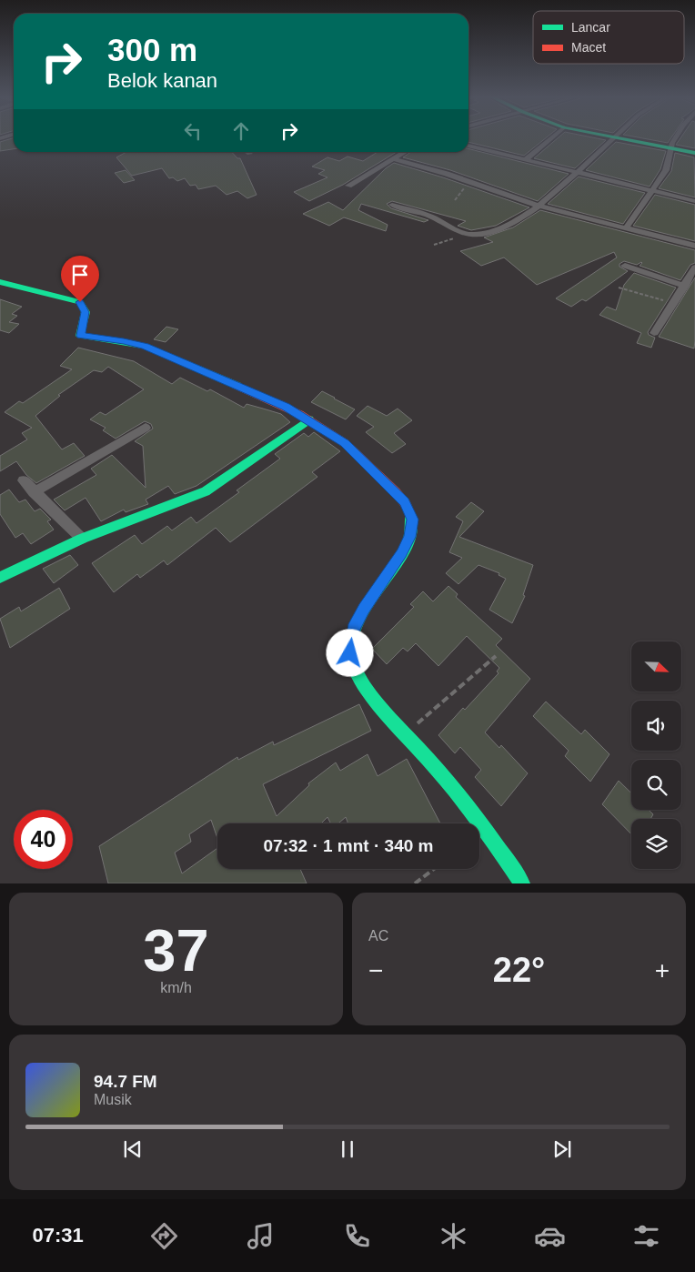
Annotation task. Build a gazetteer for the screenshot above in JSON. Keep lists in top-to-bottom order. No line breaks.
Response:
{"legend":["Lancar","Macet"],"north":"bottom right","page":{"turn":["300 m","Belok kanan"],"limit":"40","trip":"07:32 · 1 mnt · 340 m","tile":[["37","km/h"],"AC"],"heat":["−","22°","+"],"song":["94.7 FM","Musik"],"tabs":"07:31"}}
